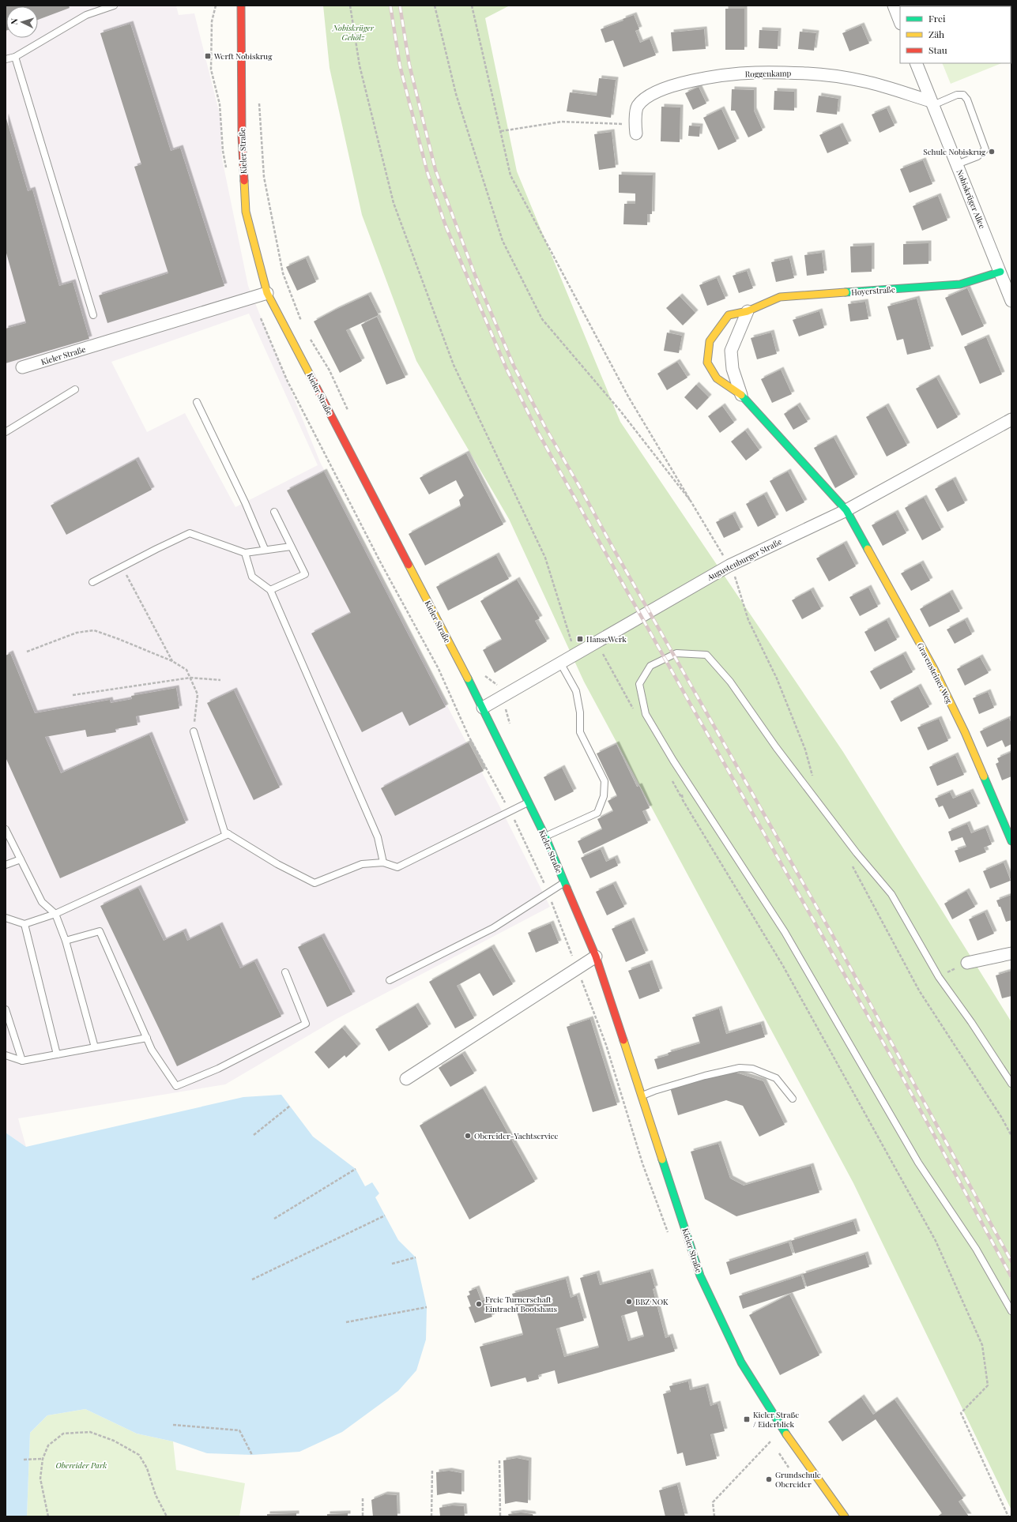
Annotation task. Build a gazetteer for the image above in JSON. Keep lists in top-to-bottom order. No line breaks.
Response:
{"streets":{"main road":["Kieler Straße","Hoyerstraße","Gravensteiner Weg"],"street":["Roggenkamp","Nobiskrüger Allee","Augustenburger Straße"]},"crossings":[["Roggenkamp","Nobiskrüger Allee"],["Kieler Straße","Augustenburger Straße"],["Nobiskrüger Allee","Hoyerstraße"],["Hoyerstraße","Augustenburger Straße"],["Hoyerstraße","Gravensteiner Weg"],["Augustenburger Straße","Gravensteiner Weg"]],"parks":["Nobiskrüger Gehölz","Obereider Park"],"places":{"transit":["Werft Nobiskrug","HanseWerk","Kieler Straße / Eiderblick"],"other":["Schule Nobiskrug","Obereider-Yachtservice","BBZ NOK","Freie Turnerschaft Eintracht Bootshaus","Grundschule Obereider"]},"legend":["Frei","Zäh","Stau"],"north":"left"}
